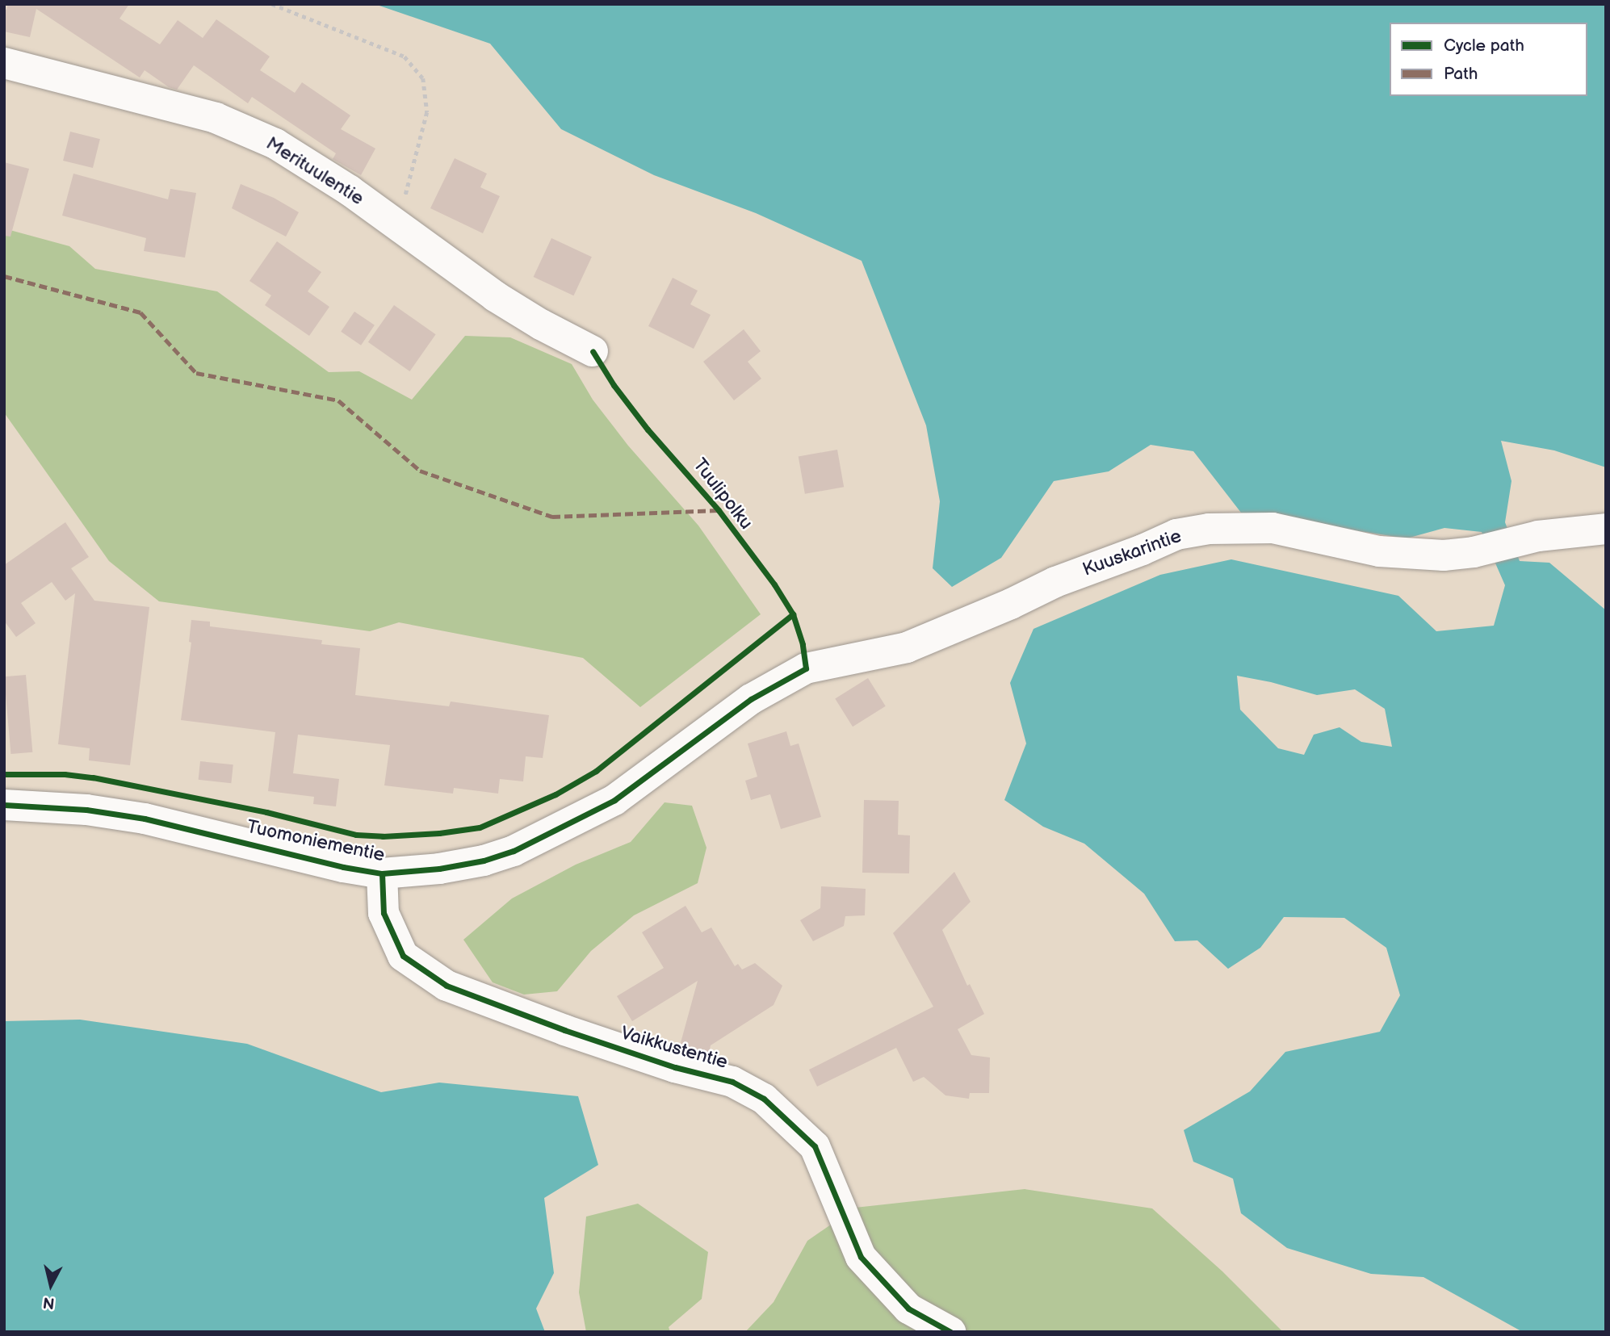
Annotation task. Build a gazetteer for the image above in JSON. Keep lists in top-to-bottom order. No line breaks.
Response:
{"streets":{"street":["Merituulentie","Kuuskarintie","Tuomoniementie","Vaikkustentie"],"cycle path":["Tuulipolku"]},"crossings":[["Kuuskarintie","Tuomoniementie"],["Tuomoniementie","Vaikkustentie"]],"legend":["Cycle path","Path"],"north":"bottom"}
